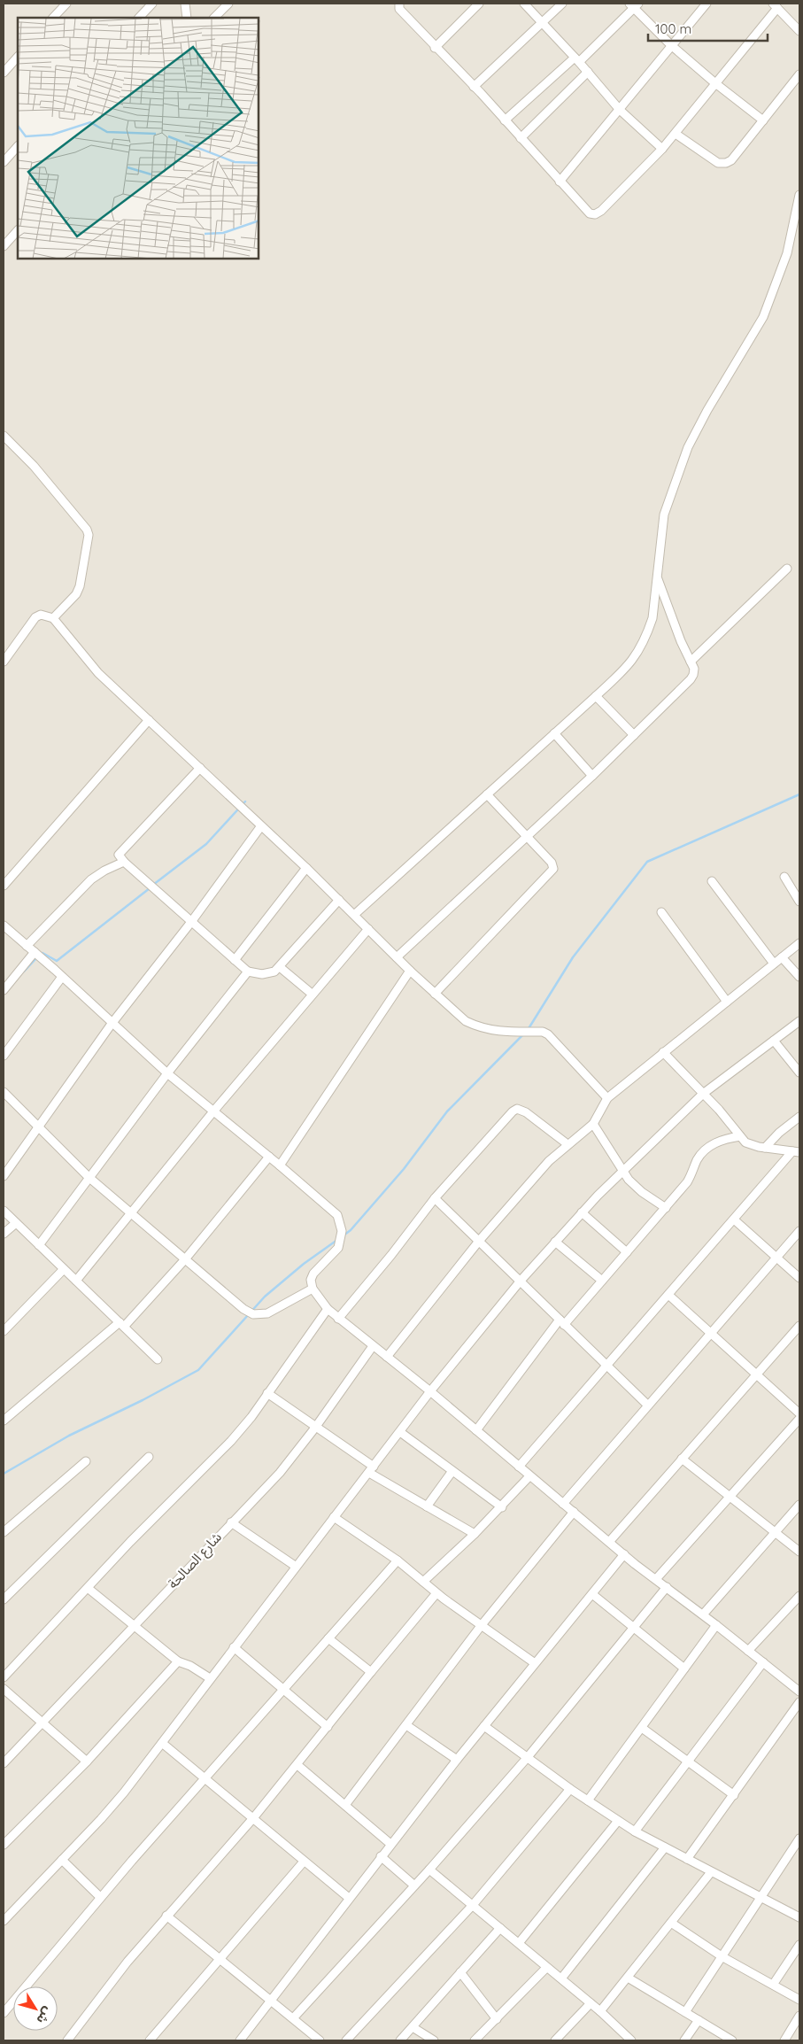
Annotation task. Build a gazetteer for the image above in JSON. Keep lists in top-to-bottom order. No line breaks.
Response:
{"streets":{"street":["شارع الصالحة"]},"scale_bar":"100 m","north":"bottom right"}
